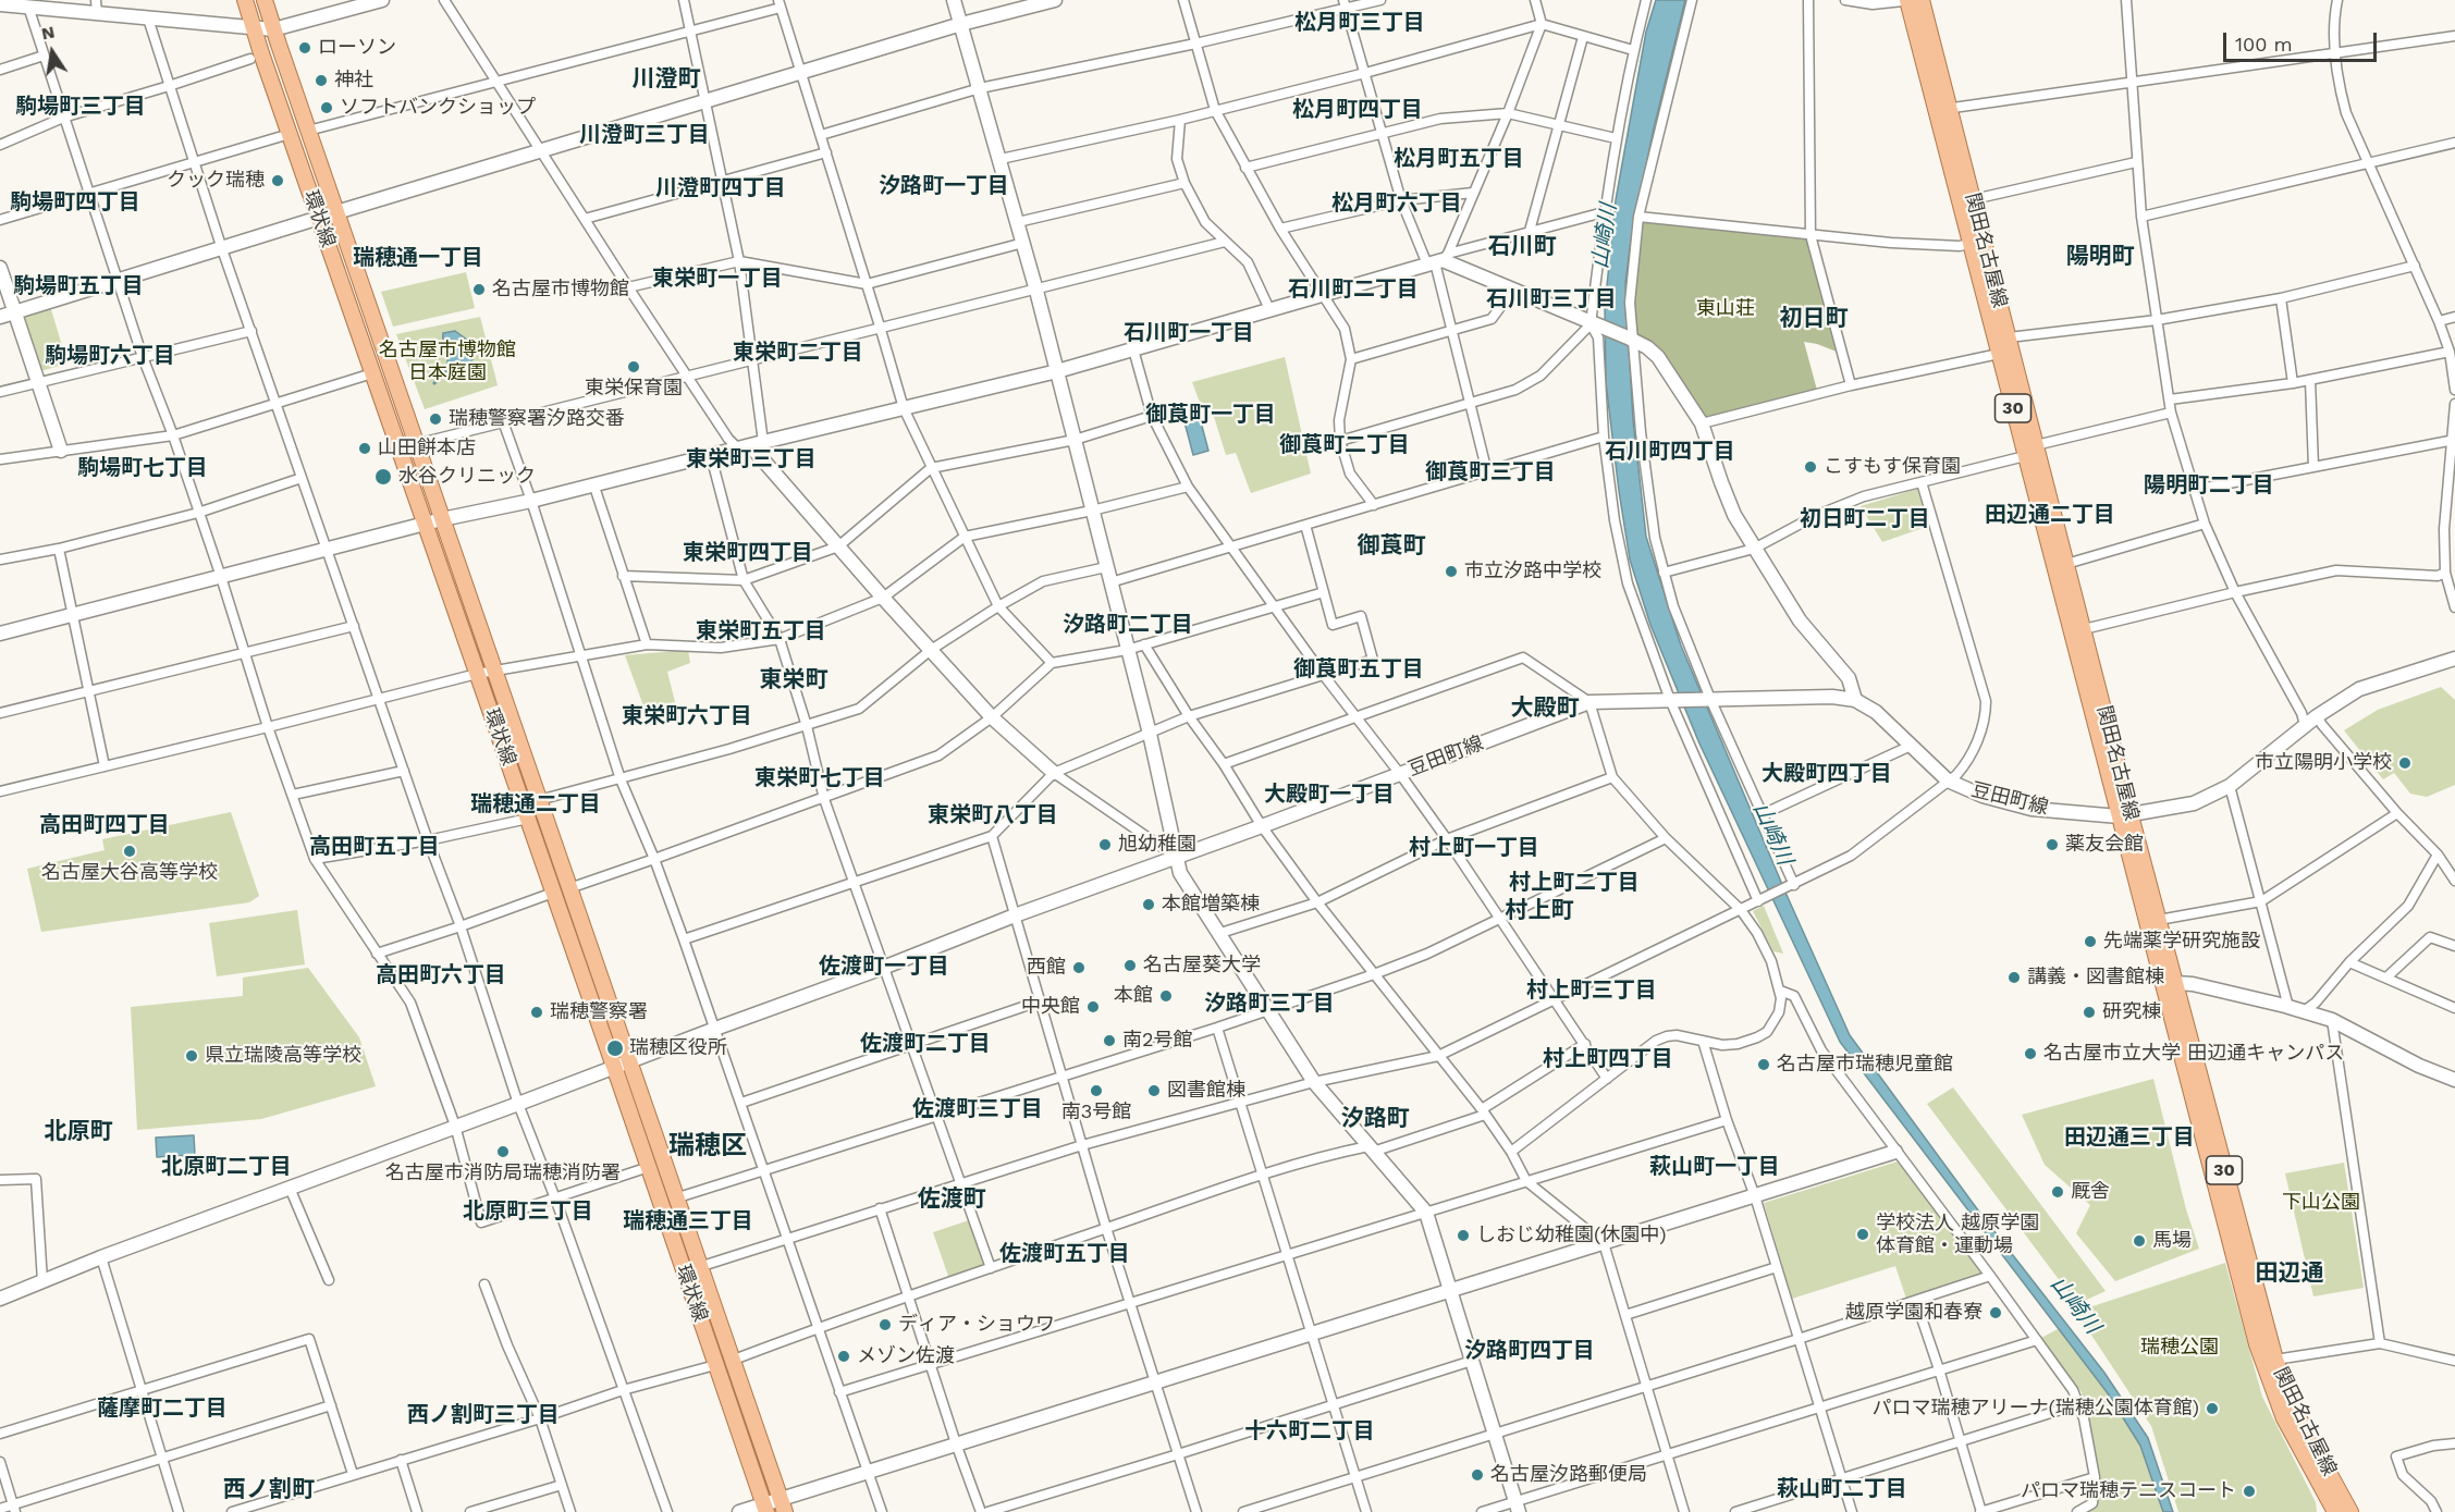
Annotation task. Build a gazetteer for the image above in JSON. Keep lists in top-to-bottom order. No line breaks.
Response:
{"streets":{"main road":["環状線","関田名古屋線","30"],"street":["豆田町線"]},"crossings":[["環状線","豆田町線"],["関田名古屋線","豆田町線"]],"districts":["松月町三丁目","川澄町","駒場町三丁目","松月町四丁目","川澄町三丁目","松月町五丁目","汐路町一丁目","川澄町四丁目","駒場町四丁目","松月町六丁目","石川町","陽明町","瑞穂通一丁目","東栄町一丁目","駒場町五丁目","石川町二丁目","石川町三丁目","初日町","石川町一丁目","東栄町二丁目","駒場町六丁目","御莨町一丁目","御莨町二丁目","石川町四丁目","東栄町三丁目","駒場町七丁目","御莨町三丁目","陽明町二丁目","田辺通二丁目","初日町二丁目","御莨町","東栄町四丁目","汐路町二丁目","東栄町五丁目","御莨町五丁目","東栄町","大殿町","東栄町六丁目","大殿町四丁目","東栄町七丁目","大殿町一丁目","瑞穂通二丁目","東栄町八丁目","高田町四丁目","高田町五丁目","村上町一丁目","村上町二丁目","村上町","佐渡町一丁目","高田町六丁目","村上町三丁目","汐路町三丁目","佐渡町二丁目","村上町四丁目","佐渡町三丁目","汐路町","北原町","田辺通三丁目","瑞穂区","北原町二丁目","萩山町一丁目","佐渡町","北原町三丁目","瑞穂通三丁目","佐渡町五丁目","田辺通","汐路町四丁目","薩摩町二丁目","西ノ割町三丁目","十六町二丁目","萩山町二丁目","西ノ割町"],"water":["山崎川"],"parks":["東山荘","名古屋市博物館 日本庭園","下山公園","瑞穂公園"],"places":["ローソン","神社","ソフトバンクショップ","クック瑞穂","名古屋市博物館","東栄保育園","瑞穂警察署汐路交番","山田餅本店","こすもす保育園","水谷クリニック","市立汐路中学校","市立陽明小学校","旭幼稚園","薬友会館","名古屋大谷高等学校","本館増築棟","先端薬学研究施設","名古屋葵大学","西館","講義・図書館棟","本館","中央館","瑞穂警察署","研究棟","南2号館","瑞穂区役所","名古屋市立大学 田辺通キャンパス","県立瑞陵高等学校","名古屋市瑞穂児童館","南3号館","図書館棟","名古屋市消防局瑞穂消防署","厩舎","学校法人 越原学園 体育館・運動場","しおじ幼稚園(休園中)","馬場","越原学園和春寮","ディア・ショウワ","メゾン佐渡","パロマ瑞穂アリーナ(瑞穂公園体育館)","名古屋汐路郵便局","パロマ瑞穂テニスコート"],"scale_bar":"100 m","north":"top"}
